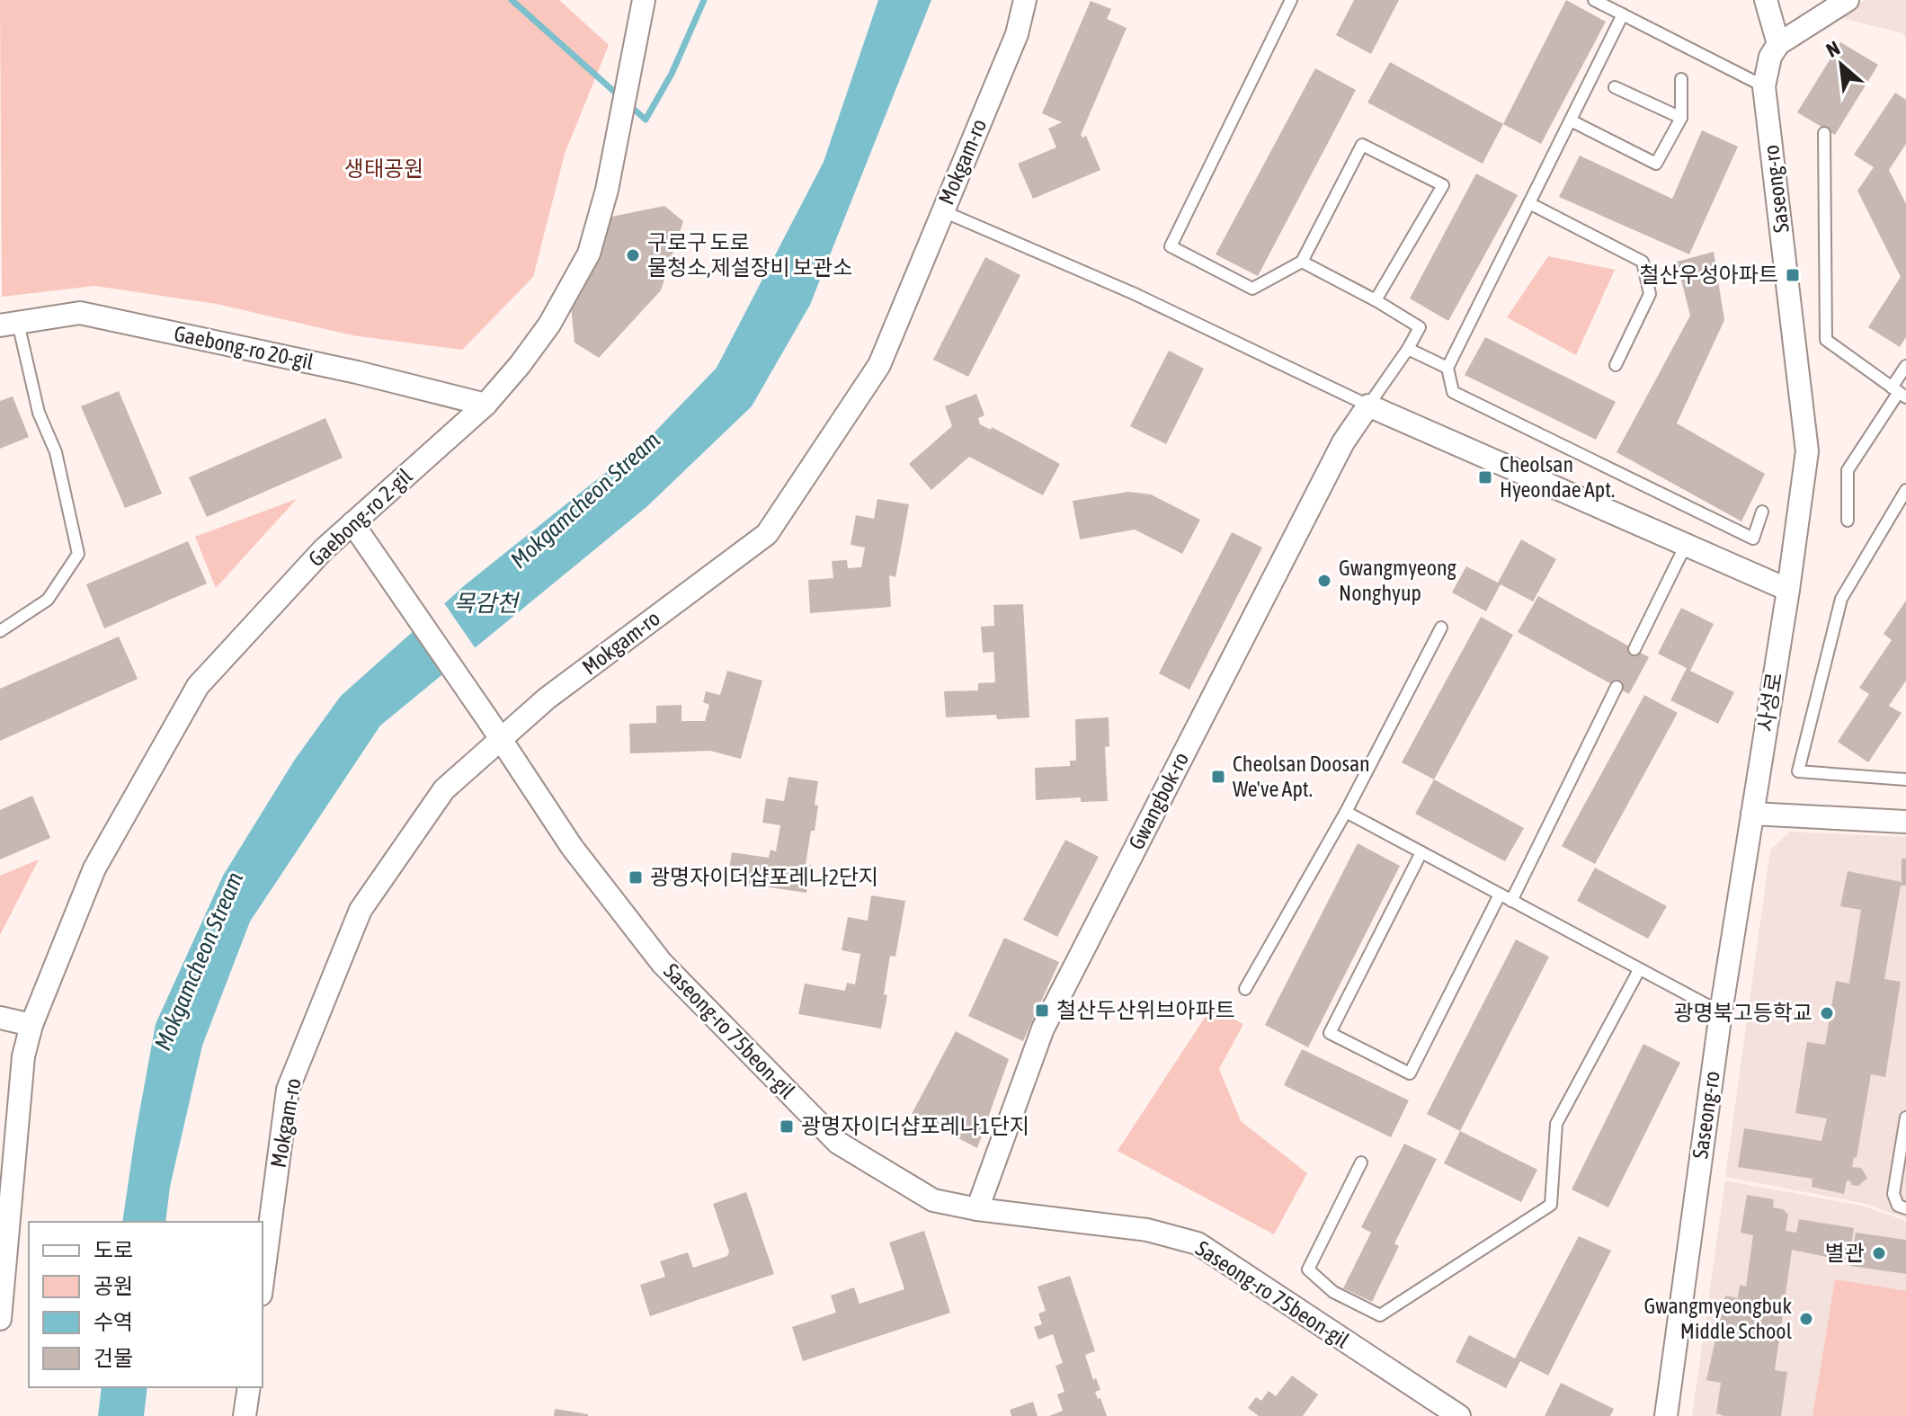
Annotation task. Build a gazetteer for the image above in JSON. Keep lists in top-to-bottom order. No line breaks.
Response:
{"streets":{"street":["Mokgam-ro","Saseong-ro","Gaebong-ro 20-gil","Gaebong-ro 2-gil","사성로","Gwangbok-ro","Saseong-ro 75beon-gil"]},"crossings":[["Mokgam-ro","Saseong-ro 75beon-gil"],["Saseong-ro","사성로"],["Gaebong-ro 20-gil","Gaebong-ro 2-gil"],["Gaebong-ro 2-gil","Saseong-ro 75beon-gil"],["Gwangbok-ro","Saseong-ro 75beon-gil"]],"water":["Mokgamcheon Stream","목감천"],"parks":["생태공원"],"places":{"other":["구로구 도로 물청소,제설장비 보관소","Gwangmyeong Nonghyup","광명북고등학교","별관","Gwangmyeongbuk Middle School"],"transit":["철산우성아파트","Cheolsan Hyeondae Apt.","Cheolsan Doosan We've Apt.","광명자이더샵포레나2단지","철산두산위브아파트","광명자이더샵포레나1단지"]},"legend":["도로","공원","수역","건물"],"north":"top left"}
